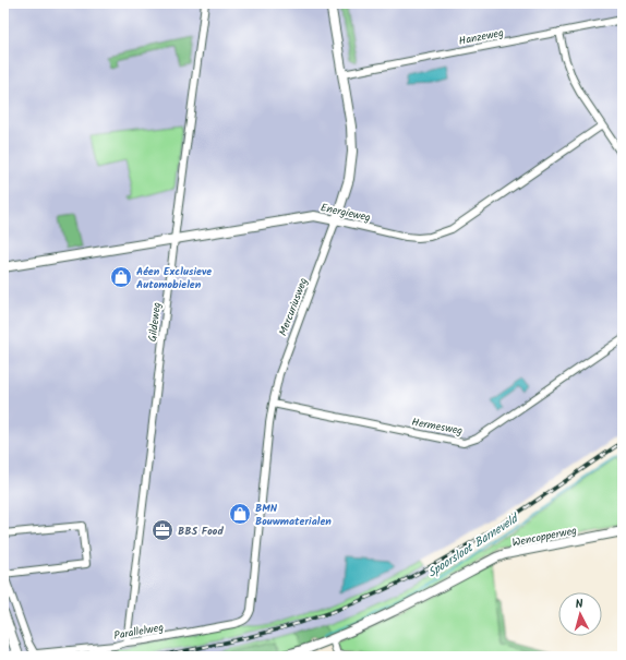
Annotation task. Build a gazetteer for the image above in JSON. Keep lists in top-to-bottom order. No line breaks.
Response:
{"streets":{"street":["Hanzeweg","Energieweg","Mercuriusweg","Gildeweg","Hermesweg","Wencopperweg","Parallelweg"]},"crossings":[["Hanzeweg","Mercuriusweg"],["Energieweg","Mercuriusweg"],["Energieweg","Gildeweg"],["Mercuriusweg","Hermesweg"],["Mercuriusweg","Parallelweg"],["Gildeweg","Parallelweg"]],"water":["Spoorsloot Barneveld"],"places":{"shop":["Aéen Exclusieve Automobielen","BMN Bouwmaterialen"],"office":["BBS Food"]},"north":"top"}
